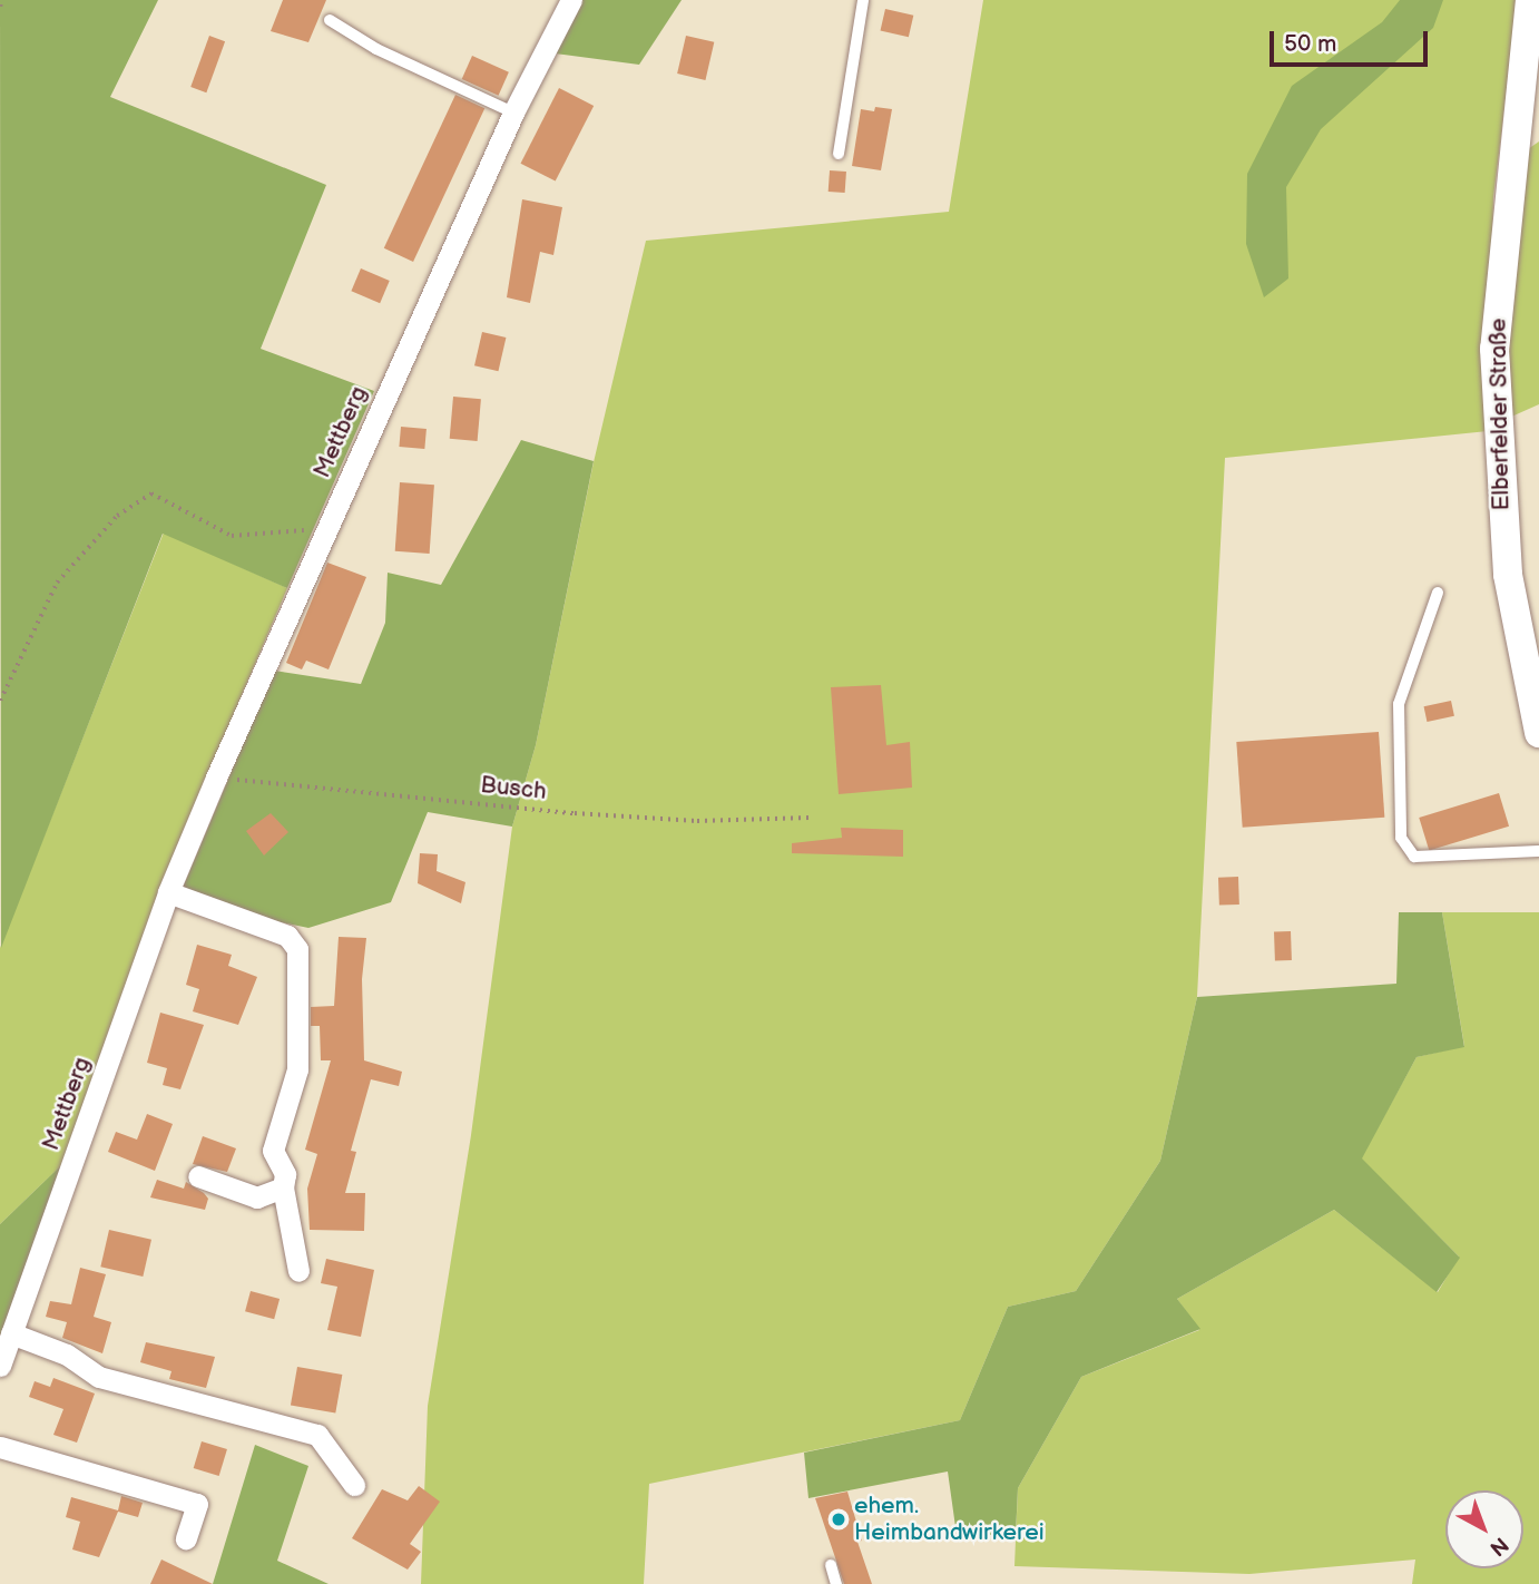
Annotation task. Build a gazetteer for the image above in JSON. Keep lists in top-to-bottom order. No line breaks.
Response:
{"streets":{"main road":["Elberfelder Straße"],"street":["Mettberg"],"path":["Busch"]},"crossings":[["Mettberg","Busch"]],"places":["ehem. Heimbandwirkerei"],"scale_bar":"50 m","north":"bottom right"}
